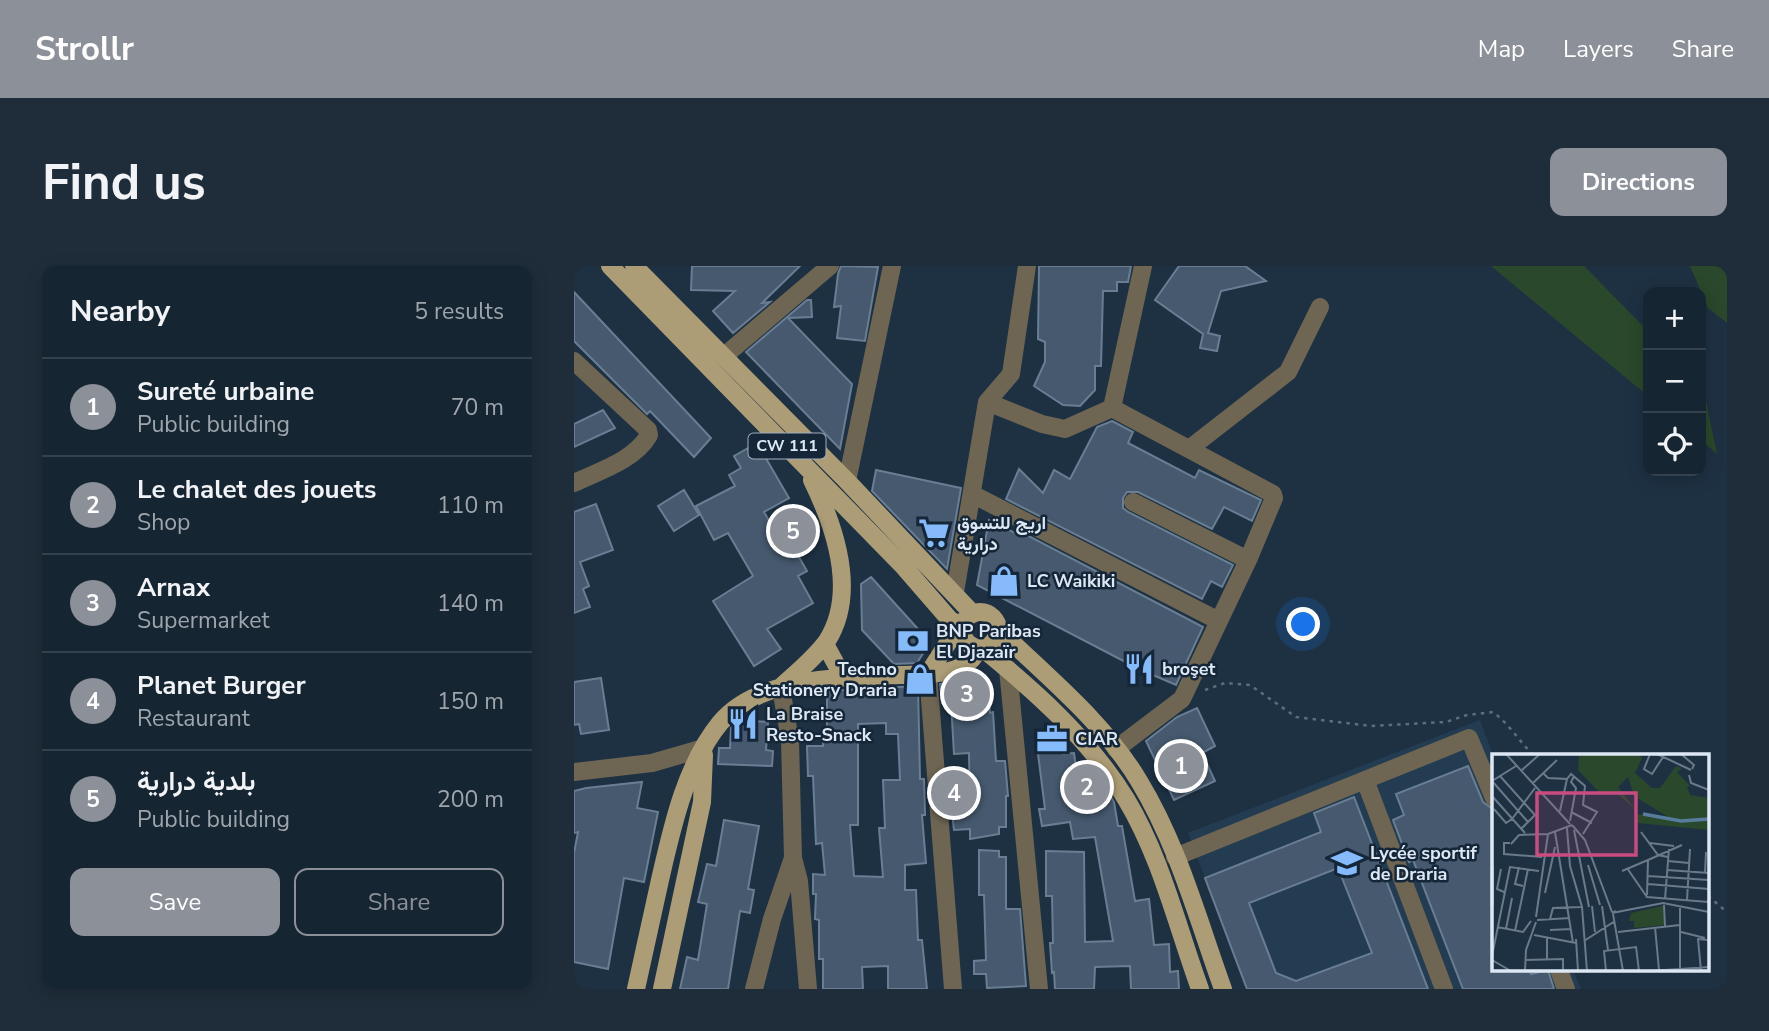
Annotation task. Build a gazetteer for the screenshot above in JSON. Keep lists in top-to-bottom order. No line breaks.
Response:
{"streets":{"main road":["CW 111"]},"places":{"supermarket":["اريج للتسوق درارية"],"shop":["LC Waikiki","Techno Stationery Draria"],"bank":["BNP Paribas El Djazaïr"],"restaurant":["broşet","La Braise Resto-Snack"],"office":["CIAR"],"school or university":["Lycée sportif de Draria"]},"page":{"header":"Strollr","nav":["Map","Layers","Share"],"buttons":["Directions",["Save","Share"]],"title":"Find us","heading":["Nearby","5 results"],"map_buttons":["+","−"],"list":[{"mark":"1","name":"Sureté urbaine","note":"Public building","value":"70 m"},{"mark":"2","name":"Le chalet des jouets","note":"Shop","value":"110 m"},{"mark":"3","name":"Arnax","note":"Supermarket","value":"140 m"},{"mark":"4","name":"Planet Burger","note":"Restaurant","value":"150 m"},{"mark":"5","name":"بلدية درارية","note":"Public building","value":"200 m"}],"pins":["5","3","1","2","4"]}}
